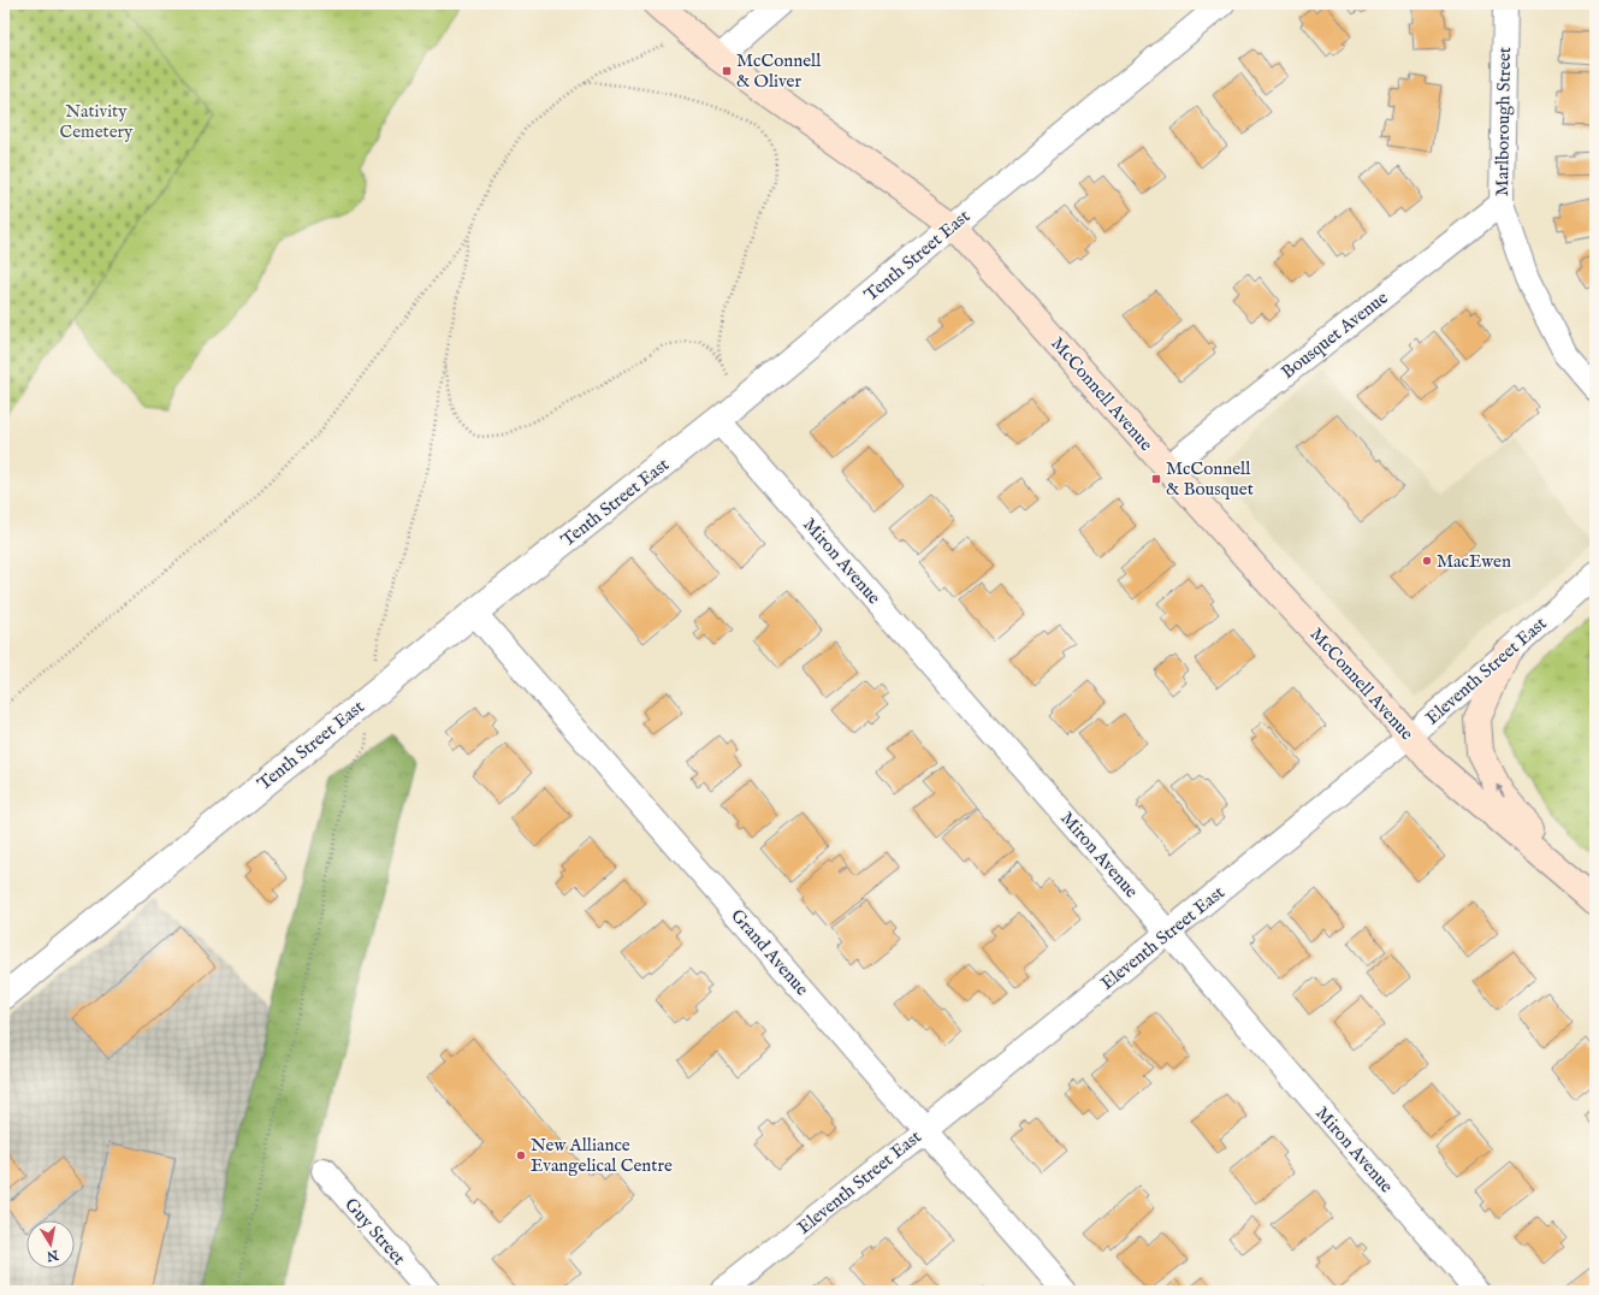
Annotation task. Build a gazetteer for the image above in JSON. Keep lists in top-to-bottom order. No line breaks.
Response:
{"streets":{"main road":["McConnell Avenue"],"street":["Marlborough Street","Tenth Street East","Bousquet Avenue","Miron Avenue","Eleventh Street East","Grand Avenue","Guy Street"]},"crossings":[["Marlborough Street","Bousquet Avenue"],["Tenth Street East","McConnell Avenue"],["Tenth Street East","Miron Avenue"],["Tenth Street East","Grand Avenue"],["Bousquet Avenue","McConnell Avenue"],["McConnell Avenue","Eleventh Street East"],["Miron Avenue","Eleventh Street East"],["Eleventh Street East","Grand Avenue"]],"parks":["Nativity Cemetery"],"places":{"transit":["McConnell & Oliver","McConnell & Bousquet"],"other":["MacEwen","New Alliance Evangelical Centre"]},"north":"bottom"}
